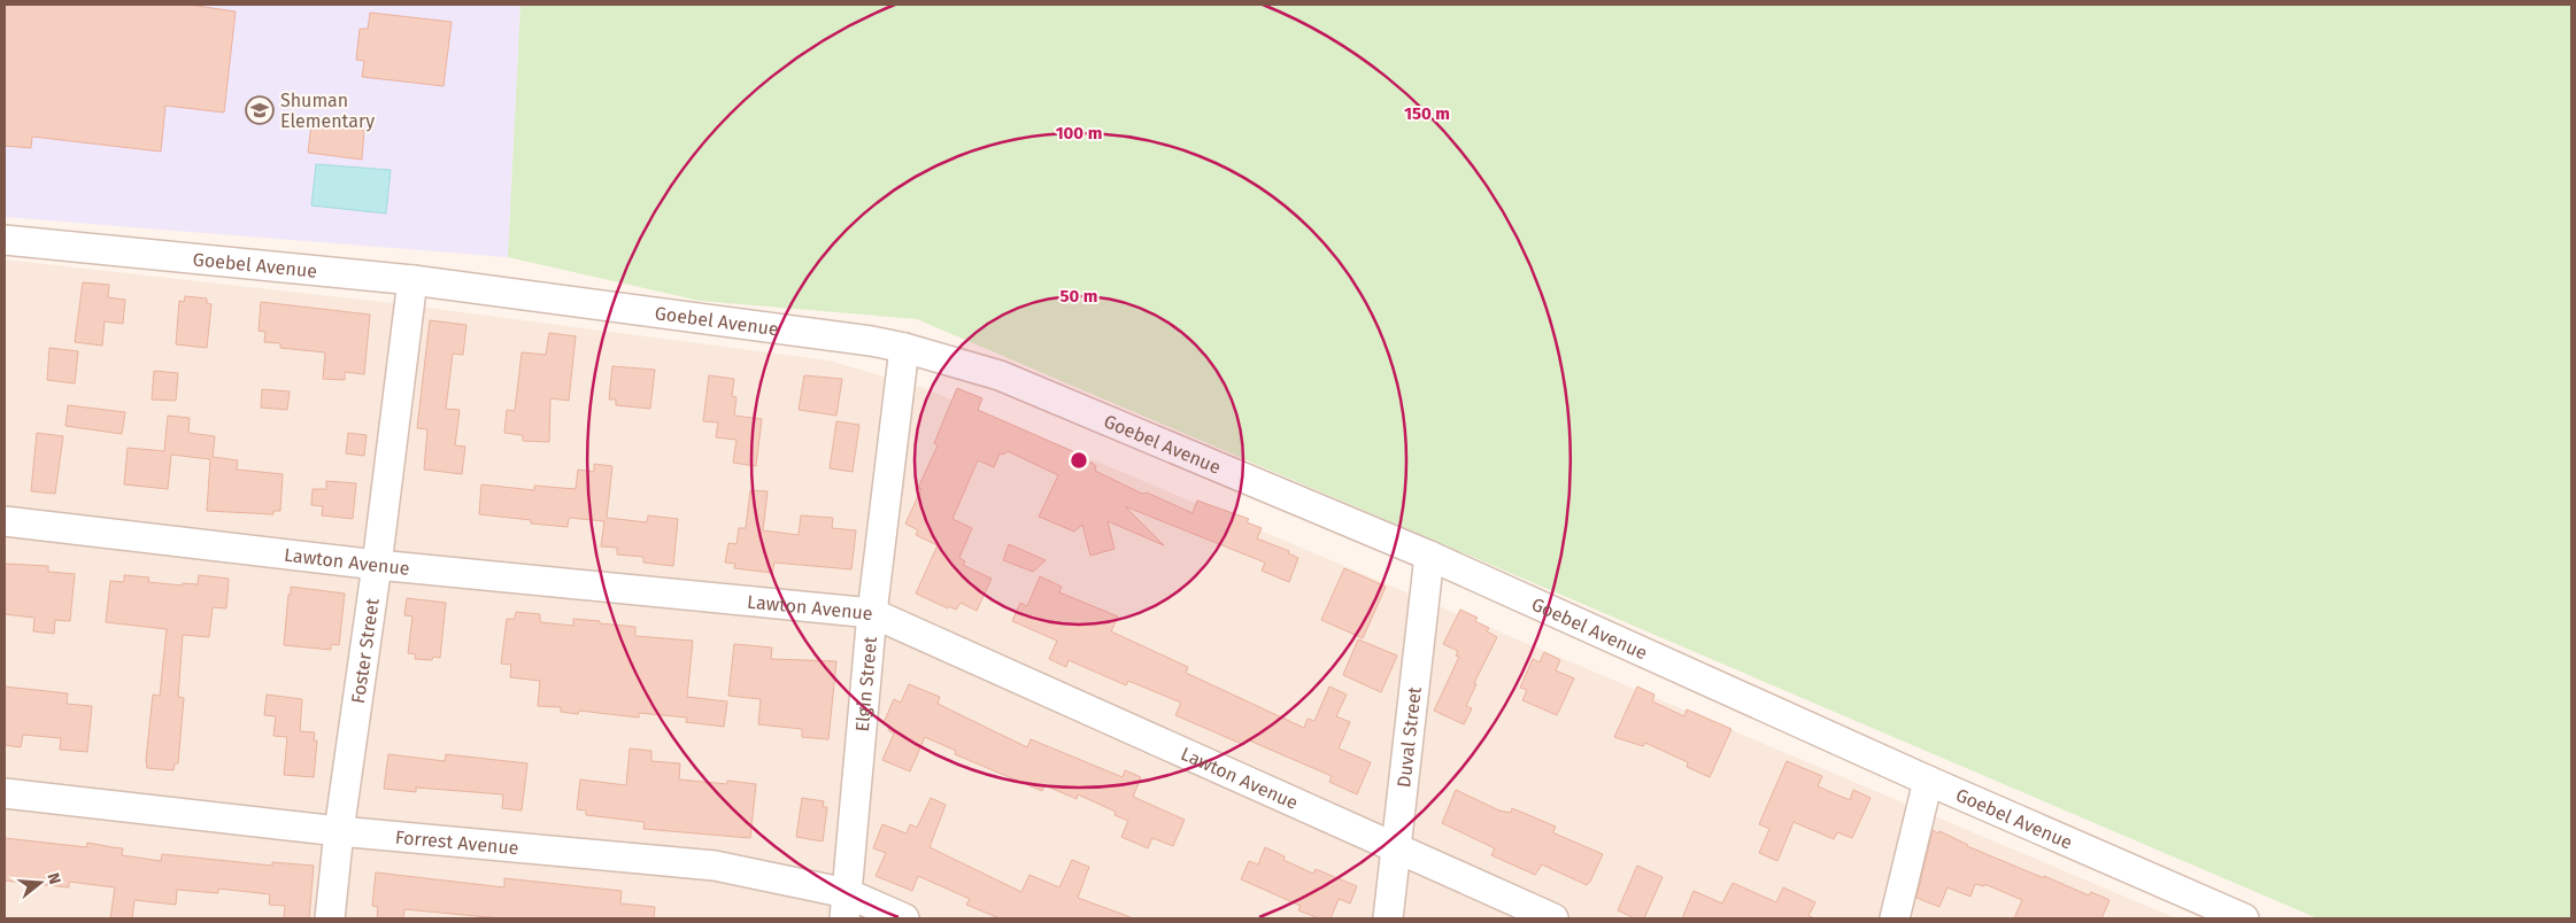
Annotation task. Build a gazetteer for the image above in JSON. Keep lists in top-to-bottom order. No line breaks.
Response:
{"streets":{"street":["Goebel Avenue","Lawton Avenue","Foster Street","Elgin Street","Duval Street","Forrest Avenue"]},"crossings":[["Goebel Avenue","Foster Street"],["Goebel Avenue","Elgin Street"],["Goebel Avenue","Duval Street"],["Lawton Avenue","Foster Street"],["Lawton Avenue","Elgin Street"],["Lawton Avenue","Duval Street"],["Foster Street","Forrest Avenue"],["Elgin Street","Forrest Avenue"]],"places":{"school or university":["Shuman Elementary"]},"north":"right","rings":["150 m","100 m","50 m"]}
